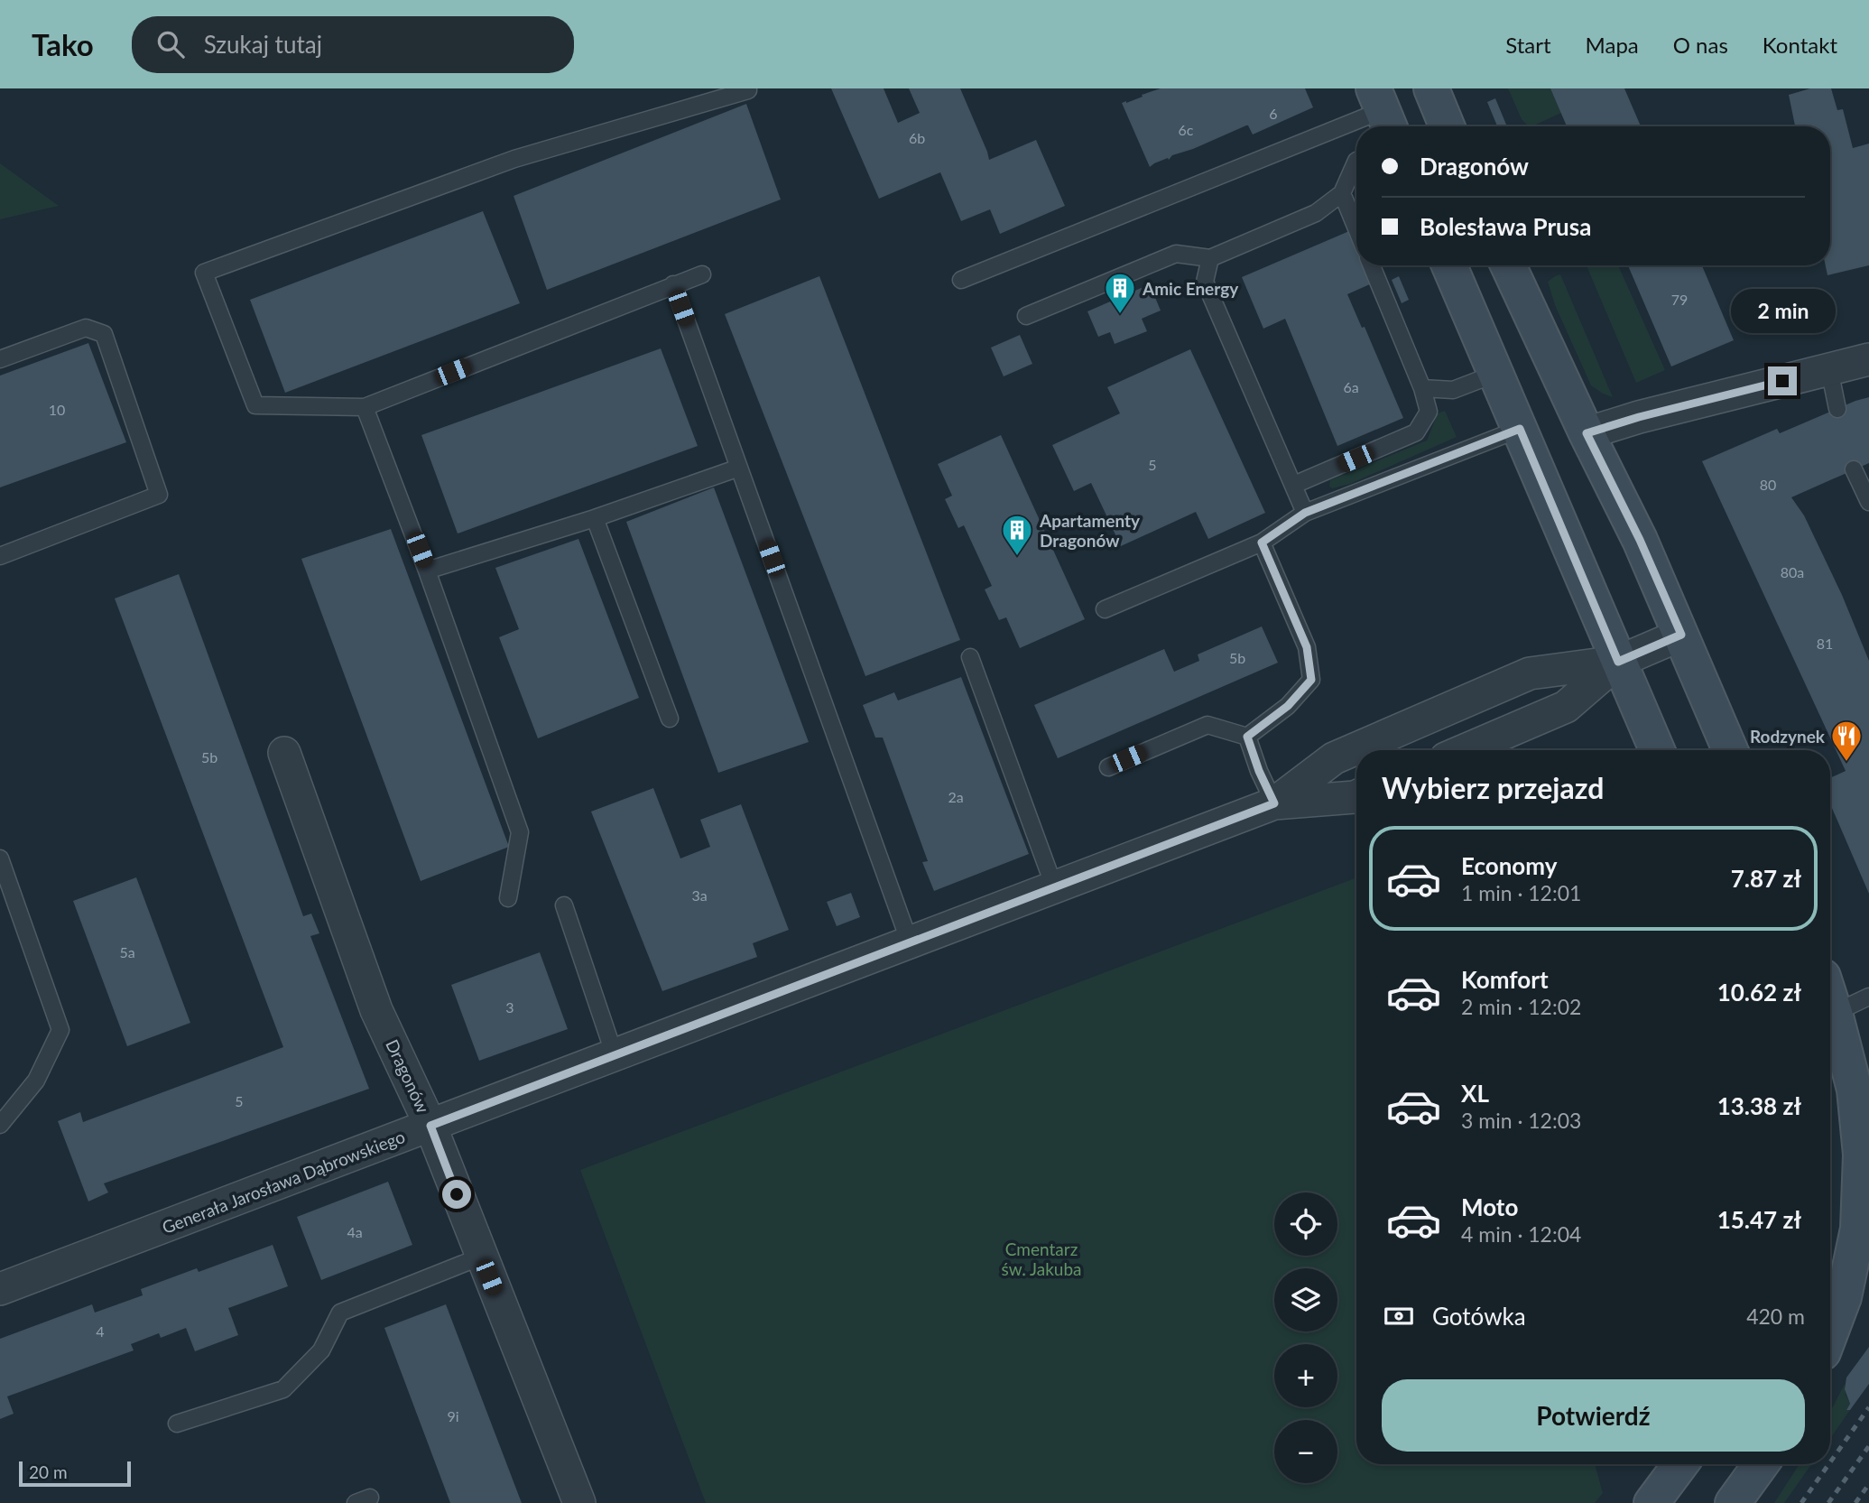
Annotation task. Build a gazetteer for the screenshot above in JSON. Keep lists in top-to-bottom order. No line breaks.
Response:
{"streets":{"street":["Dragonów","Generała Jarosława Dąbrowskiego"]},"crossings":[["Dragonów","Generała Jarosława Dąbrowskiego"]],"parks":["Cmentarz św. Jakuba"],"places":{"building":["Amic Energy","Apartamenty Dragonów"],"restaurant":["Rodzynek"]},"house_numbers":["6","6c","6b","79","6a","10","5","80","80a","81","5b","5b","2a","3a","5a","3","5","4a","4","9i"],"scale_bar":"20 m","page":{"header":"Tako","search":"Szukaj tutaj","nav":["Start","Mapa","O nas","Kontakt"],"banner":["Dragonów","Bolesława Prusa"],"bubble":"2 min","heading":"Wybierz przejazd","list":[{"name":"Economy","note":"1 min · 12:01","value":"7.87 zł"},{"name":"Komfort","note":"2 min · 12:02","value":"10.62 zł"},{"name":"XL","note":"3 min · 12:03","value":"13.38 zł"},{"name":"Moto","note":"4 min · 12:04","value":"15.47 zł"}],"map_buttons":["+","−"],"pay":["Gotówka","420 m"],"buttons":"Potwierdź","scale":"20 m"}}
